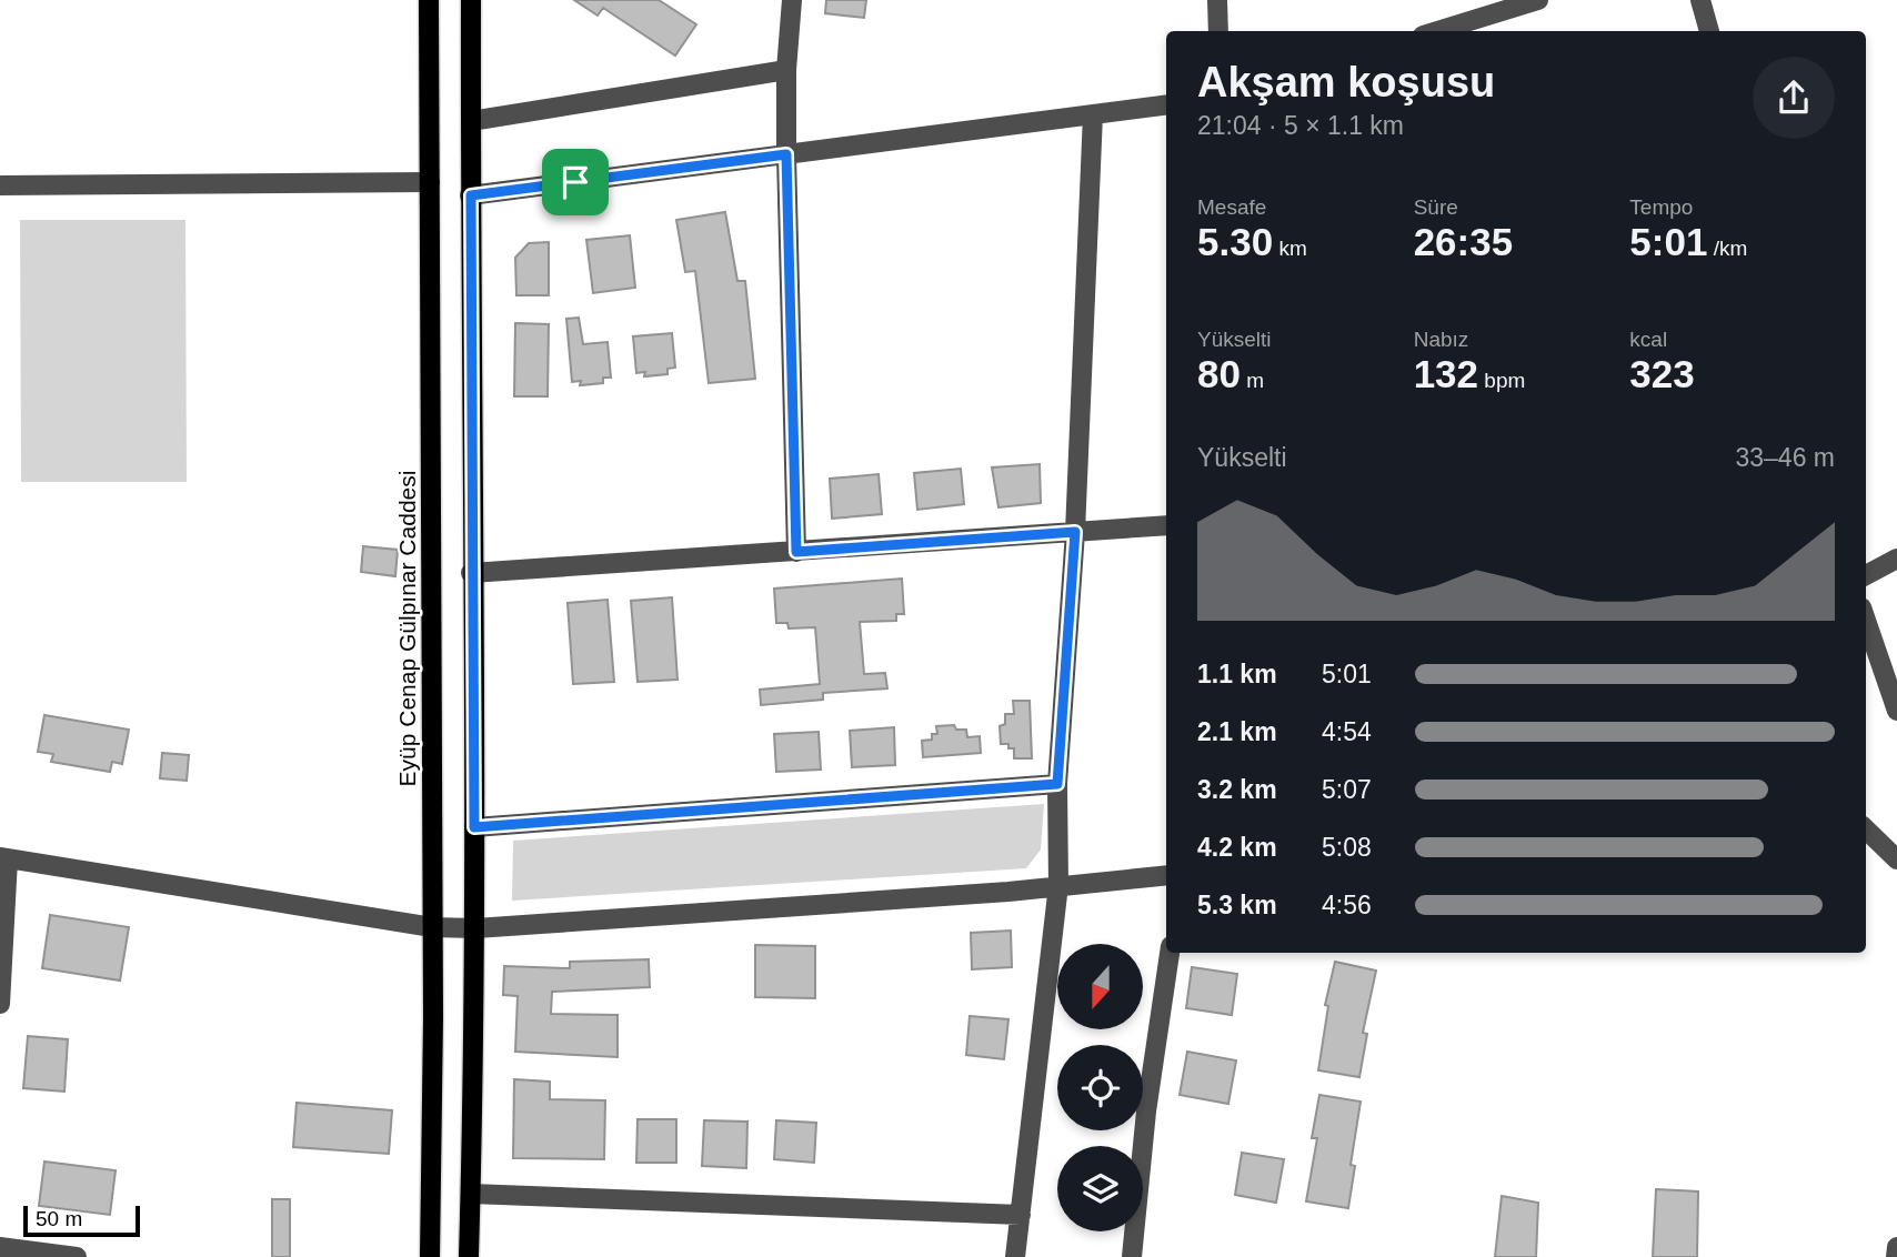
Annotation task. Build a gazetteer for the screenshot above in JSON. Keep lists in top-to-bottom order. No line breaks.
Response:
{"streets":{"main road":["Eyüp Cenap Gülpınar Caddesi"]},"scale_bar":"50 m","north":"bottom","page":{"heading":["Akşam koşusu","21:04 · 5 × 1.1 km"],"stats":[["Mesafe","5.30 km"],["Süre","26:35"],["Tempo","5:01 /km"],["Yükselti","80 m"],["Nabız","132 bpm"],["kcal","323"]],"chart":["Yükselti","33–46 m"],"list":[{"name":"1.1 km","note":"5:01"},{"name":"2.1 km","note":"4:54"},{"name":"3.2 km","note":"5:07"},{"name":"4.2 km","note":"5:08"},{"name":"5.3 km","note":"4:56"}],"scale":"50 m"}}
